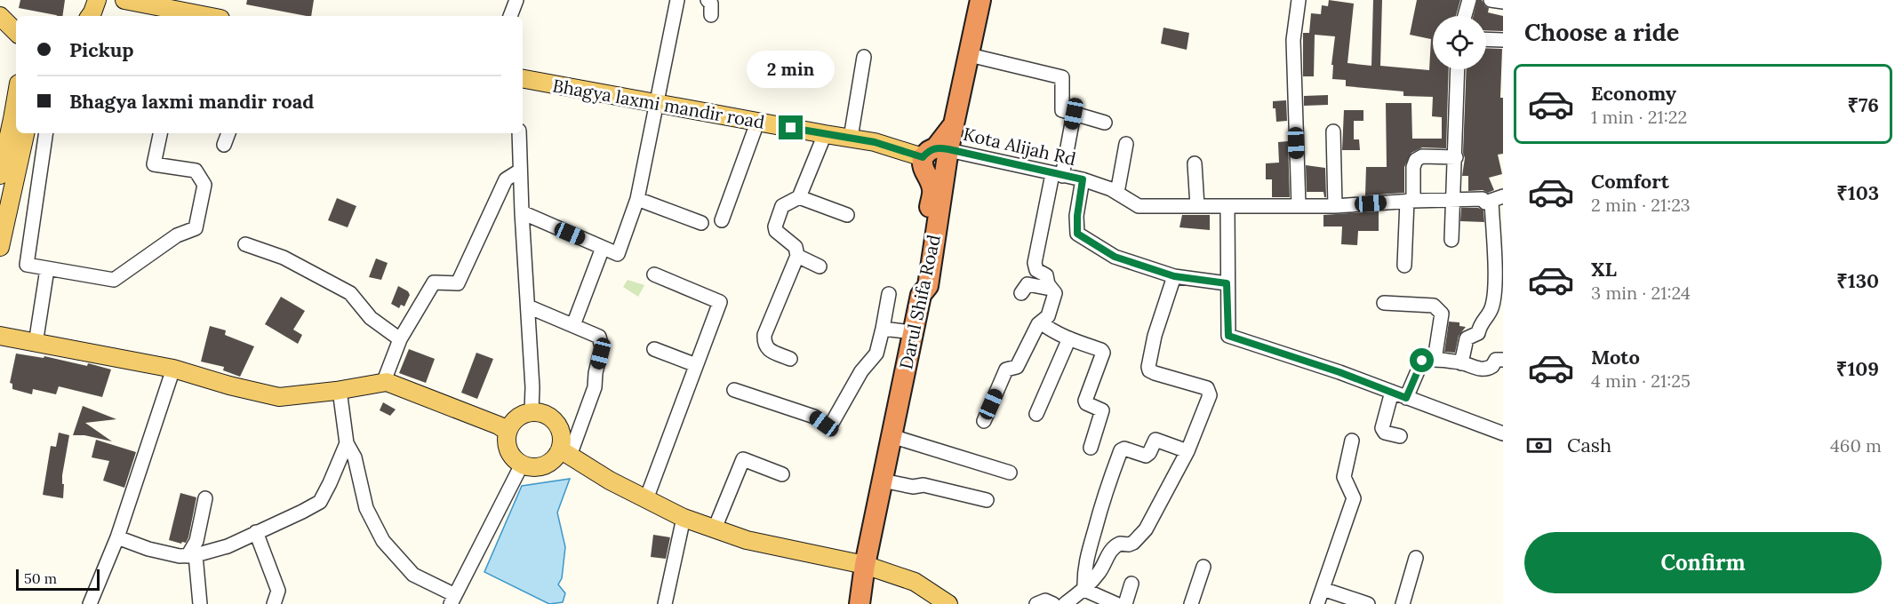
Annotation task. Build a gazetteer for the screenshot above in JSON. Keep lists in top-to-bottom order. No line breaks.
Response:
{"streets":{"highway":["Darul Shifa Road"],"main road":["Bhagya laxmi mandir road"],"street":["Kota Alijah Rd"]},"crossings":[["Bhagya laxmi mandir road","Kota Alijah Rd"],["Bhagya laxmi mandir road","Darul Shifa Road"],["Kota Alijah Rd","Darul Shifa Road"]],"scale_bar":"50 m","page":{"heading":"Choose a ride","banner":["Pickup","Bhagya laxmi mandir road"],"bubble":"2 min","list":[{"name":"Economy","note":"1 min · 21:22","value":"₹76"},{"name":"Comfort","note":"2 min · 21:23","value":"₹103"},{"name":"XL","note":"3 min · 21:24","value":"₹130"},{"name":"Moto","note":"4 min · 21:25","value":"₹109"}],"pay":["Cash","460 m"],"buttons":"Confirm","scale":"50 m"}}
